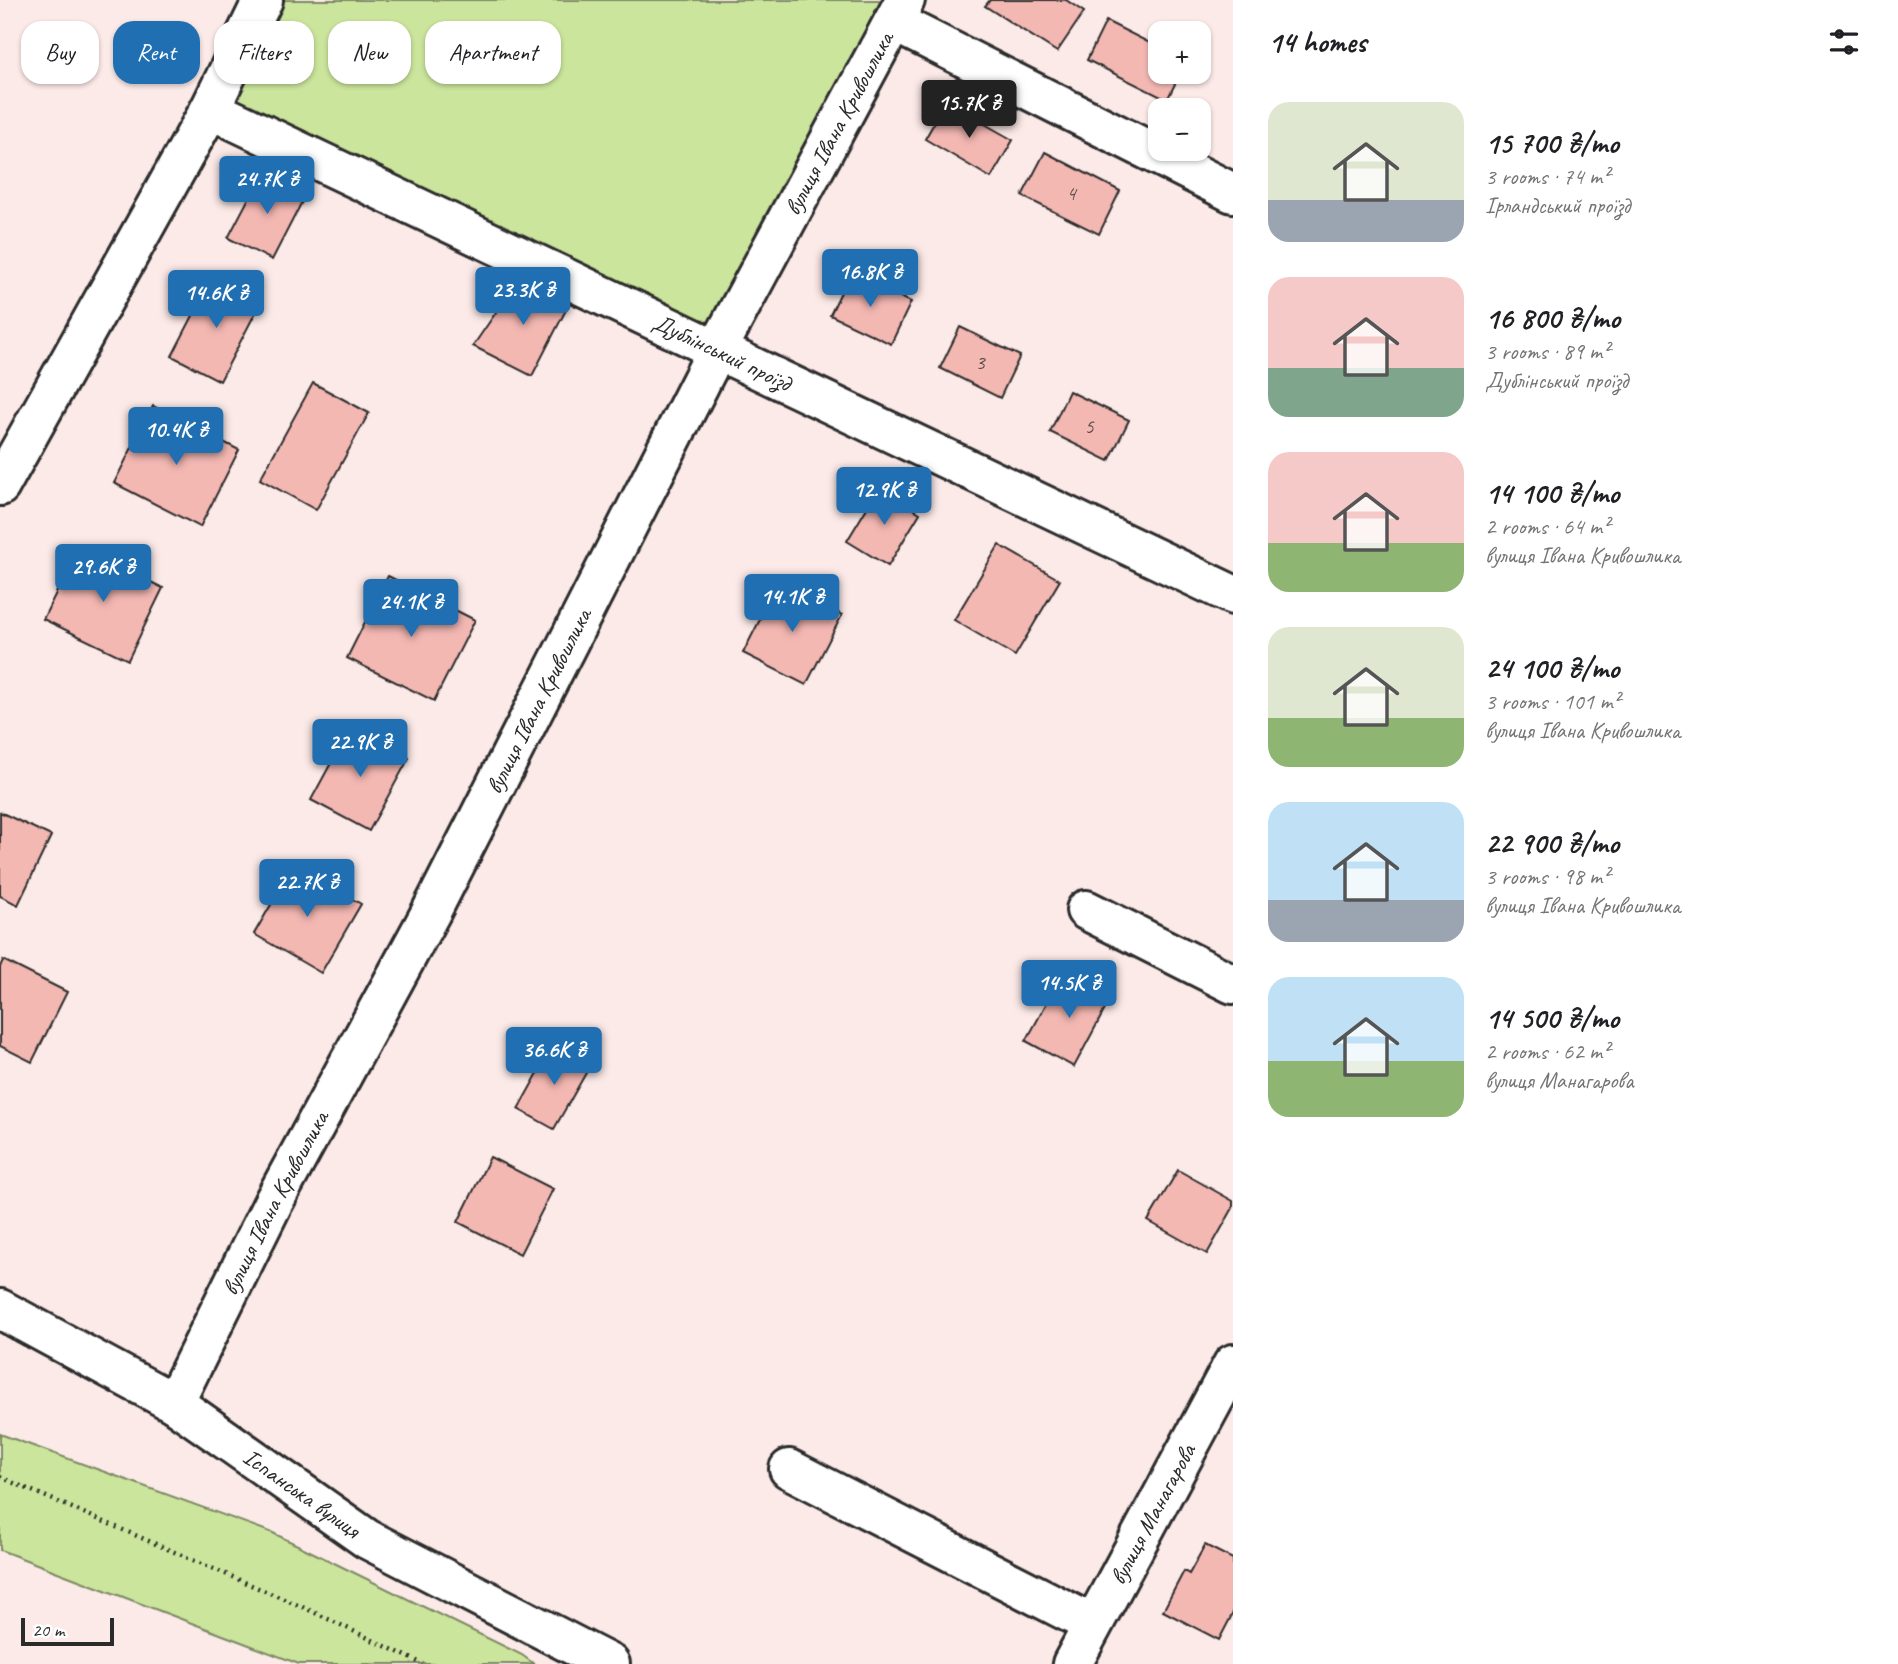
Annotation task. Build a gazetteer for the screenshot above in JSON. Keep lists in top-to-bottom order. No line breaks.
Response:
{"streets":{"street":["вулиця Івана Кривошлика","Дублінський проїзд","Іспанська вулиця","вулиця Манагарова"]},"crossings":[["вулиця Івана Кривошлика","Дублінський проїзд"],["вулиця Івана Кривошлика","Іспанська вулиця"]],"house_numbers":["4","3","5"],"scale_bar":"20 m","page":{"heading":"14 homes","map_buttons":["+","−"],"chip":["Buy","Rent","Filters","New","Apartment"],"price":["15.7K ₴","24.7K ₴","16.8K ₴","23.3K ₴","14.6K ₴","10.4K ₴","12.9K ₴","29.6K ₴","14.1K ₴","24.1K ₴","22.9K ₴","22.7K ₴","14.5K ₴","36.6K ₴"],"list":[{"name":"15 700 ₴/mo","note":"3 rooms · 74 m² · Ірландський проїзд"},{"name":"16 800 ₴/mo","note":"3 rooms · 89 m² · Дублінський проїзд"},{"name":"14 100 ₴/mo","note":"2 rooms · 64 m² · вулиця Івана Кривошлика"},{"name":"24 100 ₴/mo","note":"3 rooms · 101 m² · вулиця Івана Кривошлика"},{"name":"22 900 ₴/mo","note":"3 rooms · 98 m² · вулиця Івана Кривошлика"},{"name":"14 500 ₴/mo","note":"2 rooms · 62 m² · вулиця Манагарова"}],"scale":"20 m"}}
